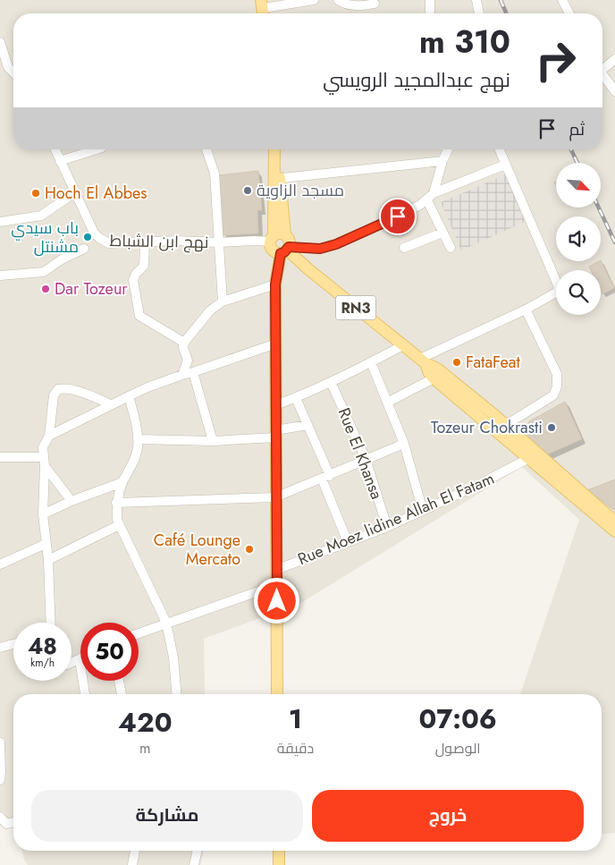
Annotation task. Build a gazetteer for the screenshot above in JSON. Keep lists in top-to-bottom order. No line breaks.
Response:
{"streets":{"main road":["RN3"],"street":["نهج ابن الشباط","Rue El Khansa","Rue Moez lidine Allah El Fatam"]},"crossings":[["نهج ابن الشباط","RN3"],["RN3","Rue Moez lidine Allah El Fatam"],["Rue El Khansa","Rue Moez lidine Allah El Fatam"]],"places":["مسجد الزاوية","Hoch El Abbes","باب سيدي مشنتل","Dar Tozeur","FataFeat","Tozeur Chokrasti","Café Lounge Mercato"],"north":"bottom right","page":{"turn":["310 m","نهج عبدالمجيد الرويسي"],"then":"ثم","speed":"48 km/h","limit":"50","eta":["07:06","الوصول","1","دقيقة","420","m"],"buttons":["خروج","مشاركة"]}}
